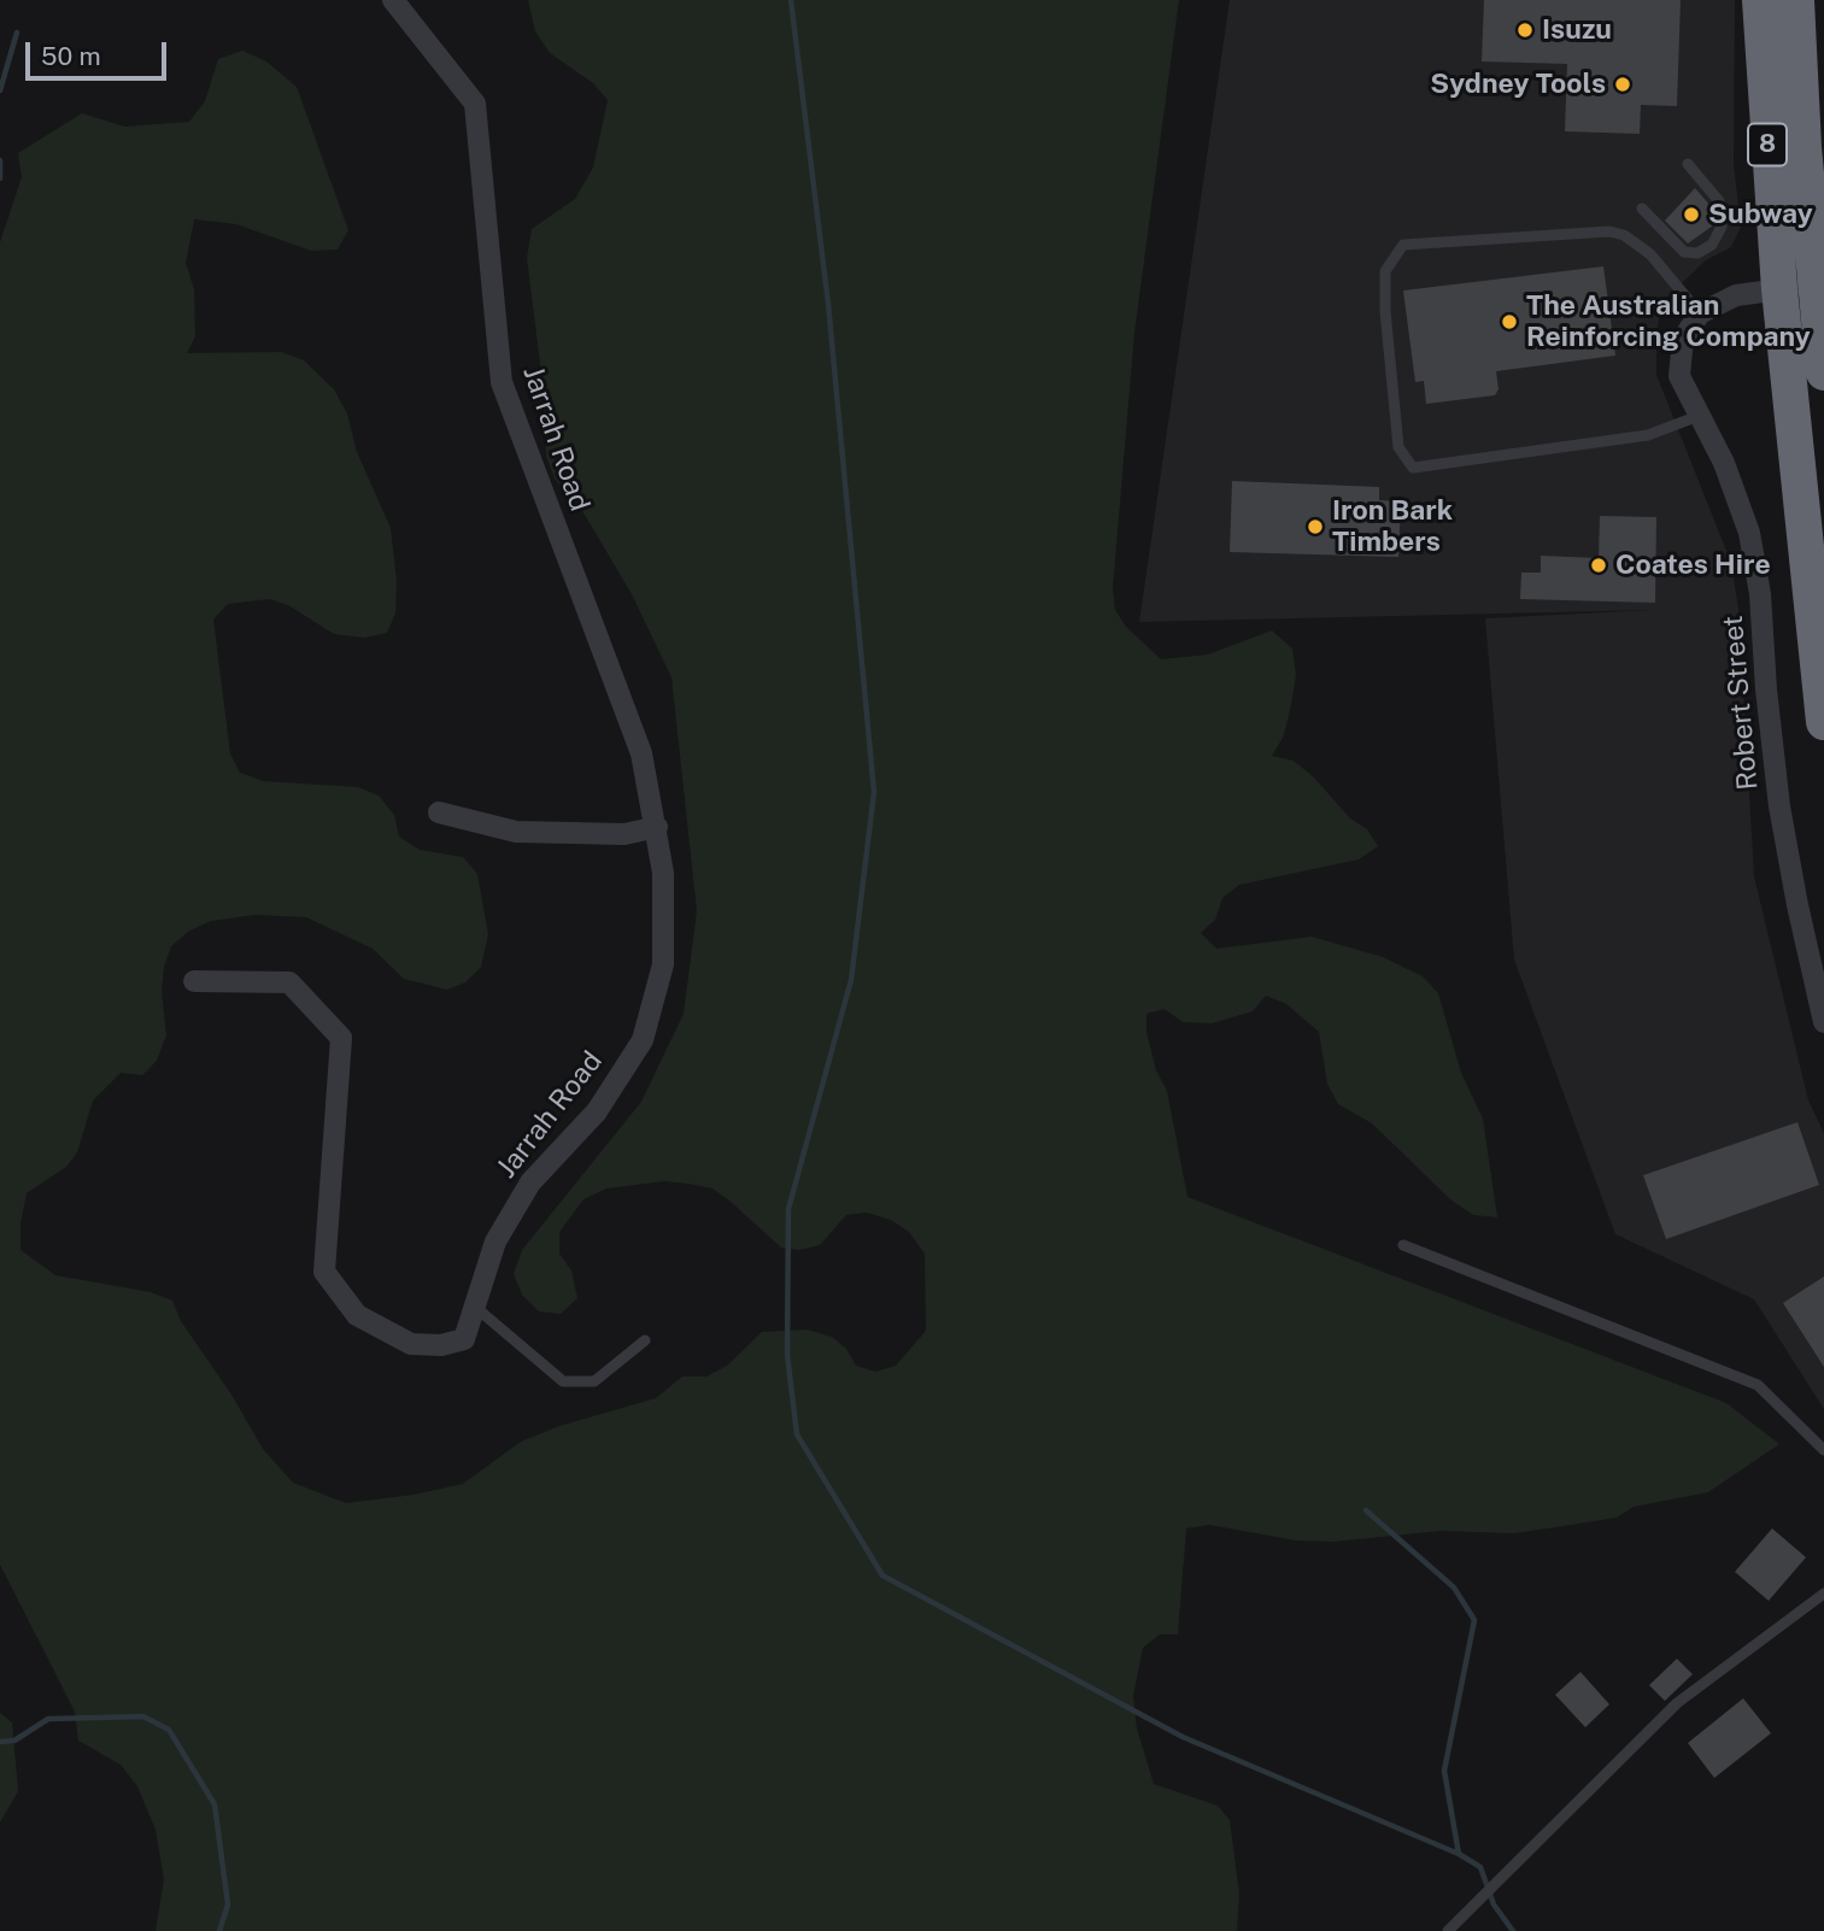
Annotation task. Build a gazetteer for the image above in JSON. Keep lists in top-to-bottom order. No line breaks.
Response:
{"streets":{"highway":["8"],"street":["Jarrah Road","Robert Street"]},"places":["Isuzu","Sydney Tools","Subway","The Australian Reinforcing Company","Iron Bark Timbers","Coates Hire"],"scale_bar":"50 m"}
